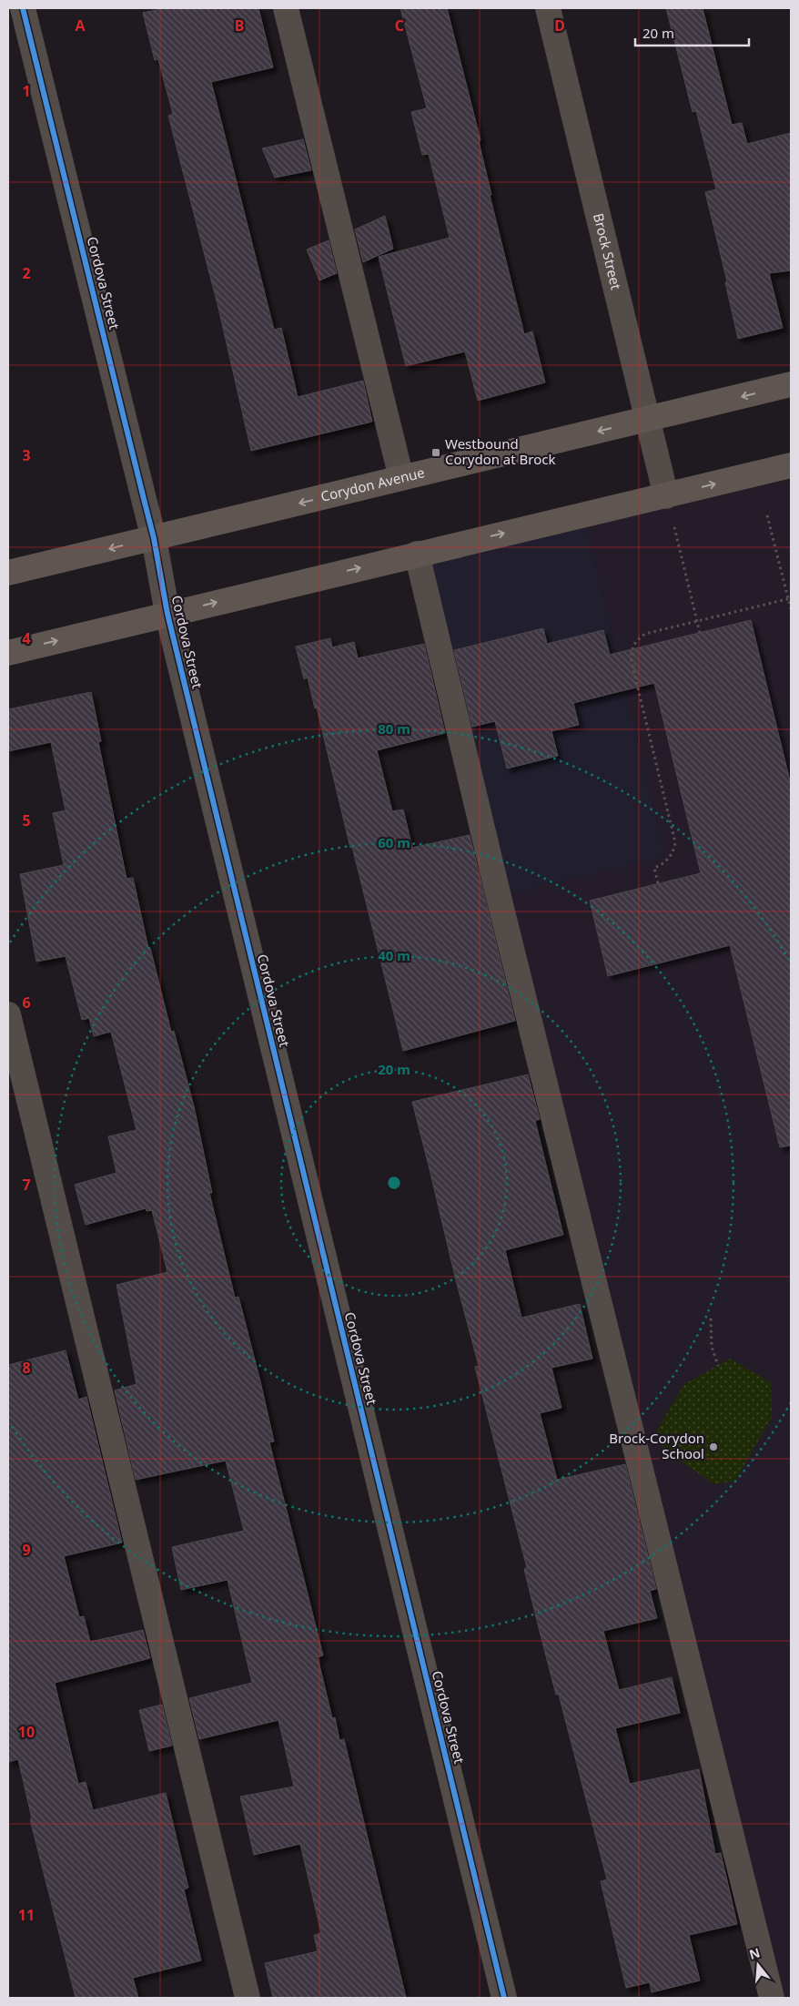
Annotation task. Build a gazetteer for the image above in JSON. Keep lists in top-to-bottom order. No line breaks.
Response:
{"streets":{"main road":["Corydon Avenue"],"street":["Brock Street","Cordova Street"]},"crossings":[["Brock Street","Corydon Avenue"],["Cordova Street","Corydon Avenue"]],"places":{"transit":["Westbound Corydon at Brock"],"other":["Brock-Corydon School"]},"scale_bar":"20 m","north":"top","grid":{"columns":["A","B","C","D"],"rows":["1","2","3","4","5","6","7","8","9","10","11"]},"rings":["80 m","60 m","40 m","20 m"]}
